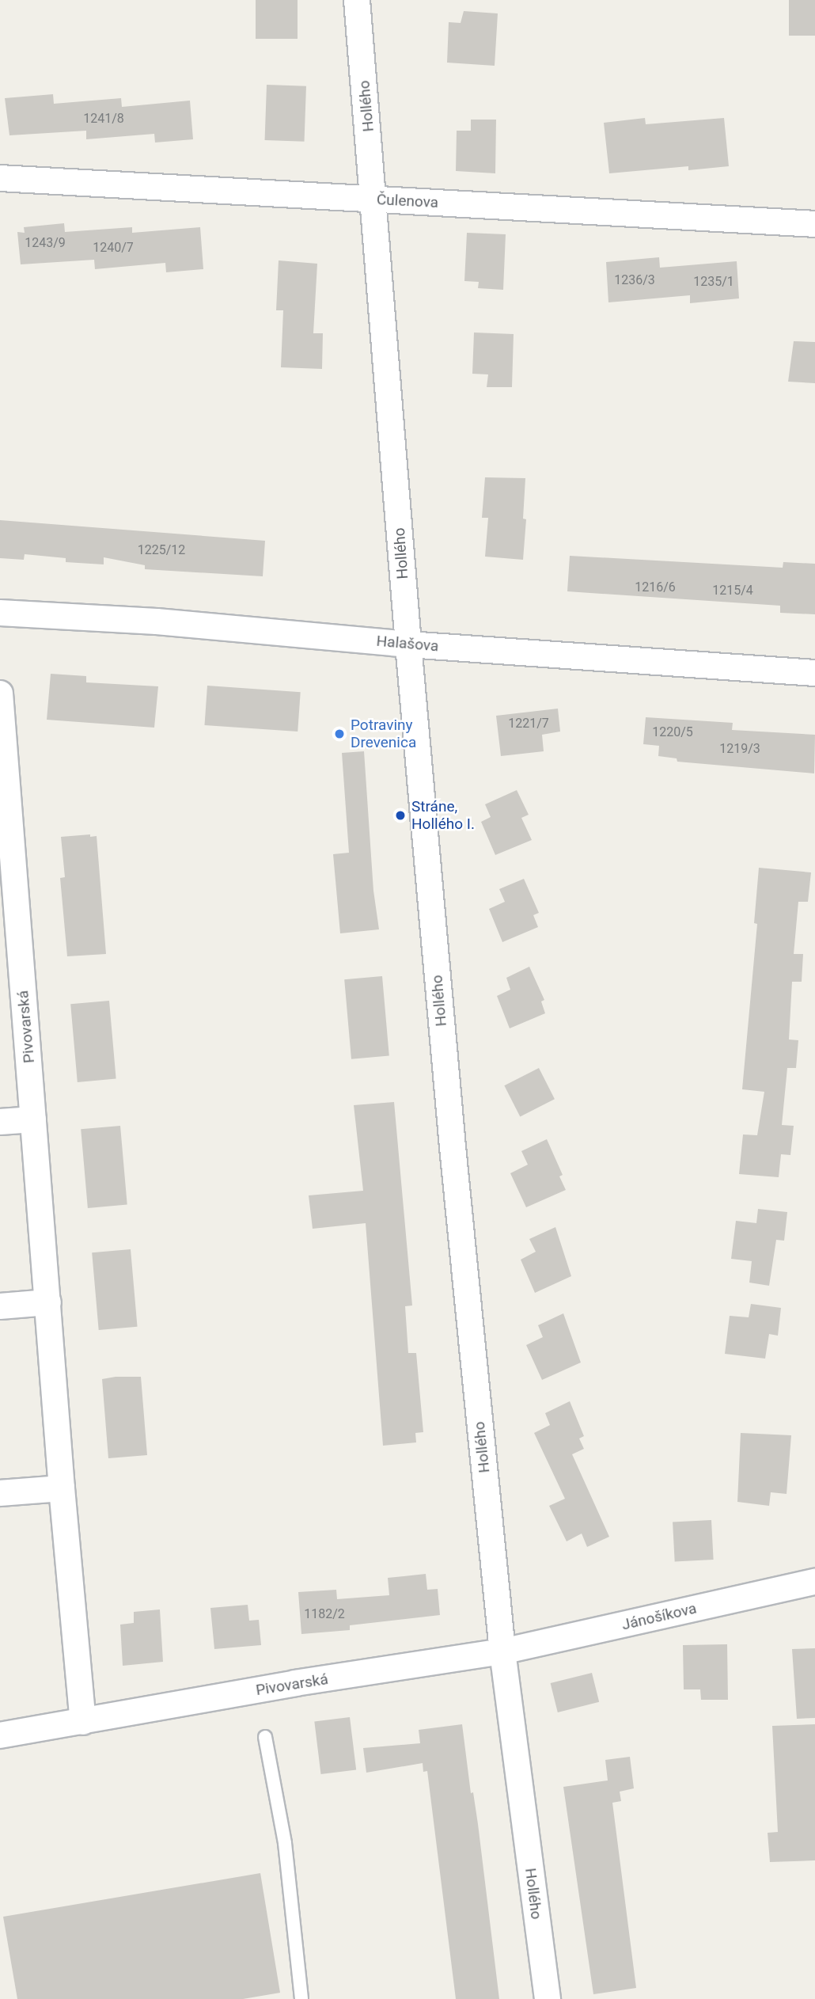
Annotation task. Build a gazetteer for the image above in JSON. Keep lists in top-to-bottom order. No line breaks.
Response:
{"streets":{"street":["Hollého","Čulenova","Halašova","Pivovarská","Jánošíkova"]},"crossings":[["Hollého","Čulenova"],["Hollého","Halašova"],["Hollého","Pivovarská"],["Hollého","Jánošíkova"],["Pivovarská","Jánošíkova"]],"places":["Potraviny Drevenica","Stráne, Hollého I."],"house_numbers":["1241/8","1243/9","1240/7","1236/3","1235/1","1225/12","1216/6","1215/4","1221/7","1220/5","1219/3","1182/2"]}
